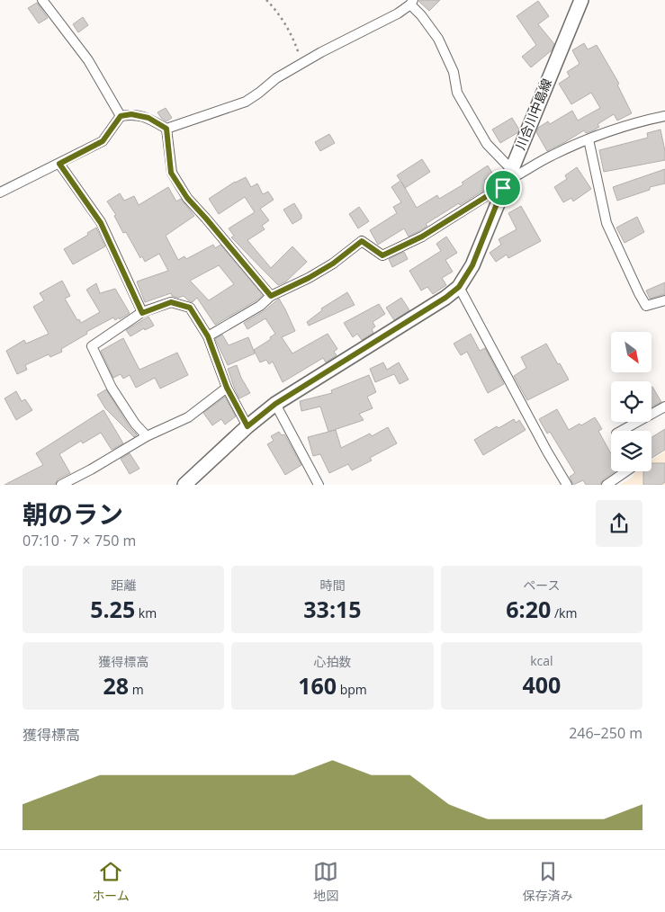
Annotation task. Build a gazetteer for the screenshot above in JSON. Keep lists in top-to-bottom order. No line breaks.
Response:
{"streets":{"main road":["川合川中島線"]},"north":"bottom right","page":{"heading":["朝のラン","07:10 · 7 × 750 m"],"stats":[["距離","5.25 km"],["時間","33:15"],["ペース","6:20 /km"],["獲得標高","28 m"],["心拍数","160 bpm"],["kcal","400"]],"chart":["獲得標高","246–250 m"],"tabs":["ホーム","地図","保存済み"]}}
